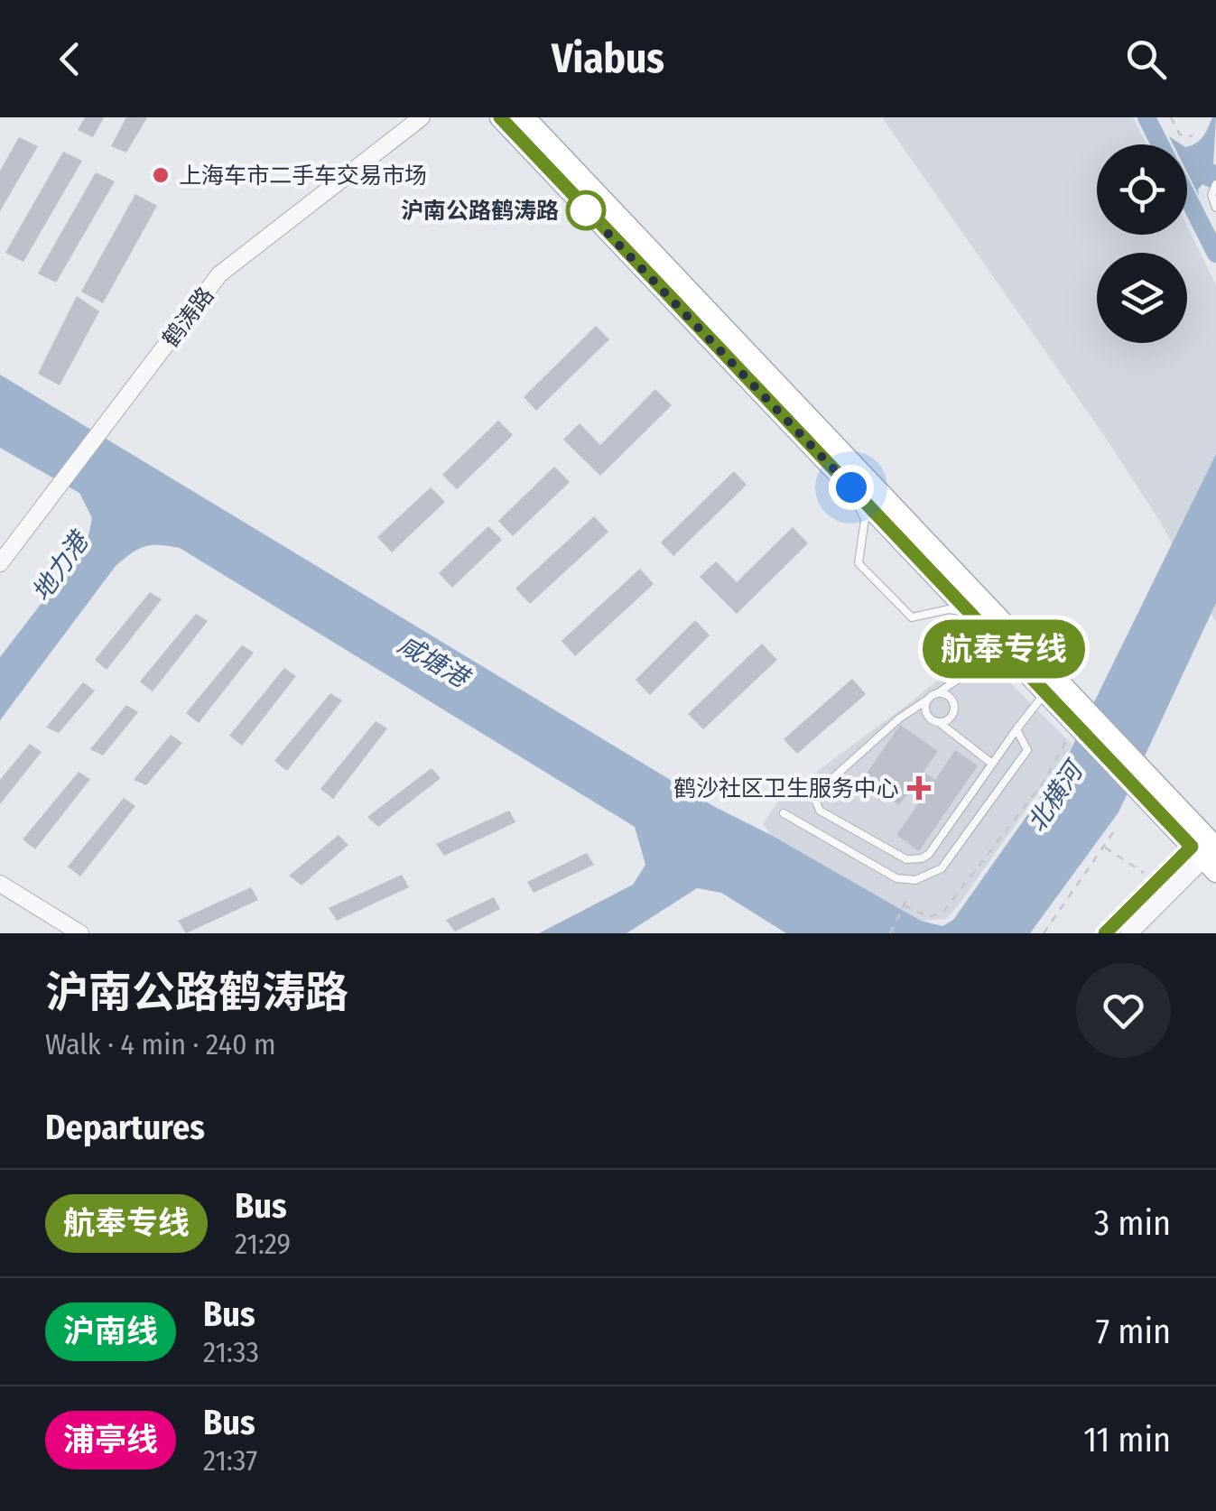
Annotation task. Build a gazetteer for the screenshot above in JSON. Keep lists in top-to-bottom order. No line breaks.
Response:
{"streets":{"street":["鹤涛路"]},"water":["地力港","咸塘港","北横河"],"places":{"other":["上海车市二手车交易市场","沪南公路鹤涛路"],"health":["鹤沙社区卫生服务中心"]},"lines":["bus line 航奉专线"],"page":{"header":"Viabus","on_map":"航奉专线","heading":[["沪南公路鹤涛路","Walk · 4 min · 240 m"],"Departures"],"list":[{"mark":"航奉专线","name":"Bus","note":"21:29","value":"3 min"},{"mark":"沪南线","name":"Bus","note":"21:33","value":"7 min"},{"mark":"浦亭线","name":"Bus","note":"21:37","value":"11 min"}]}}
